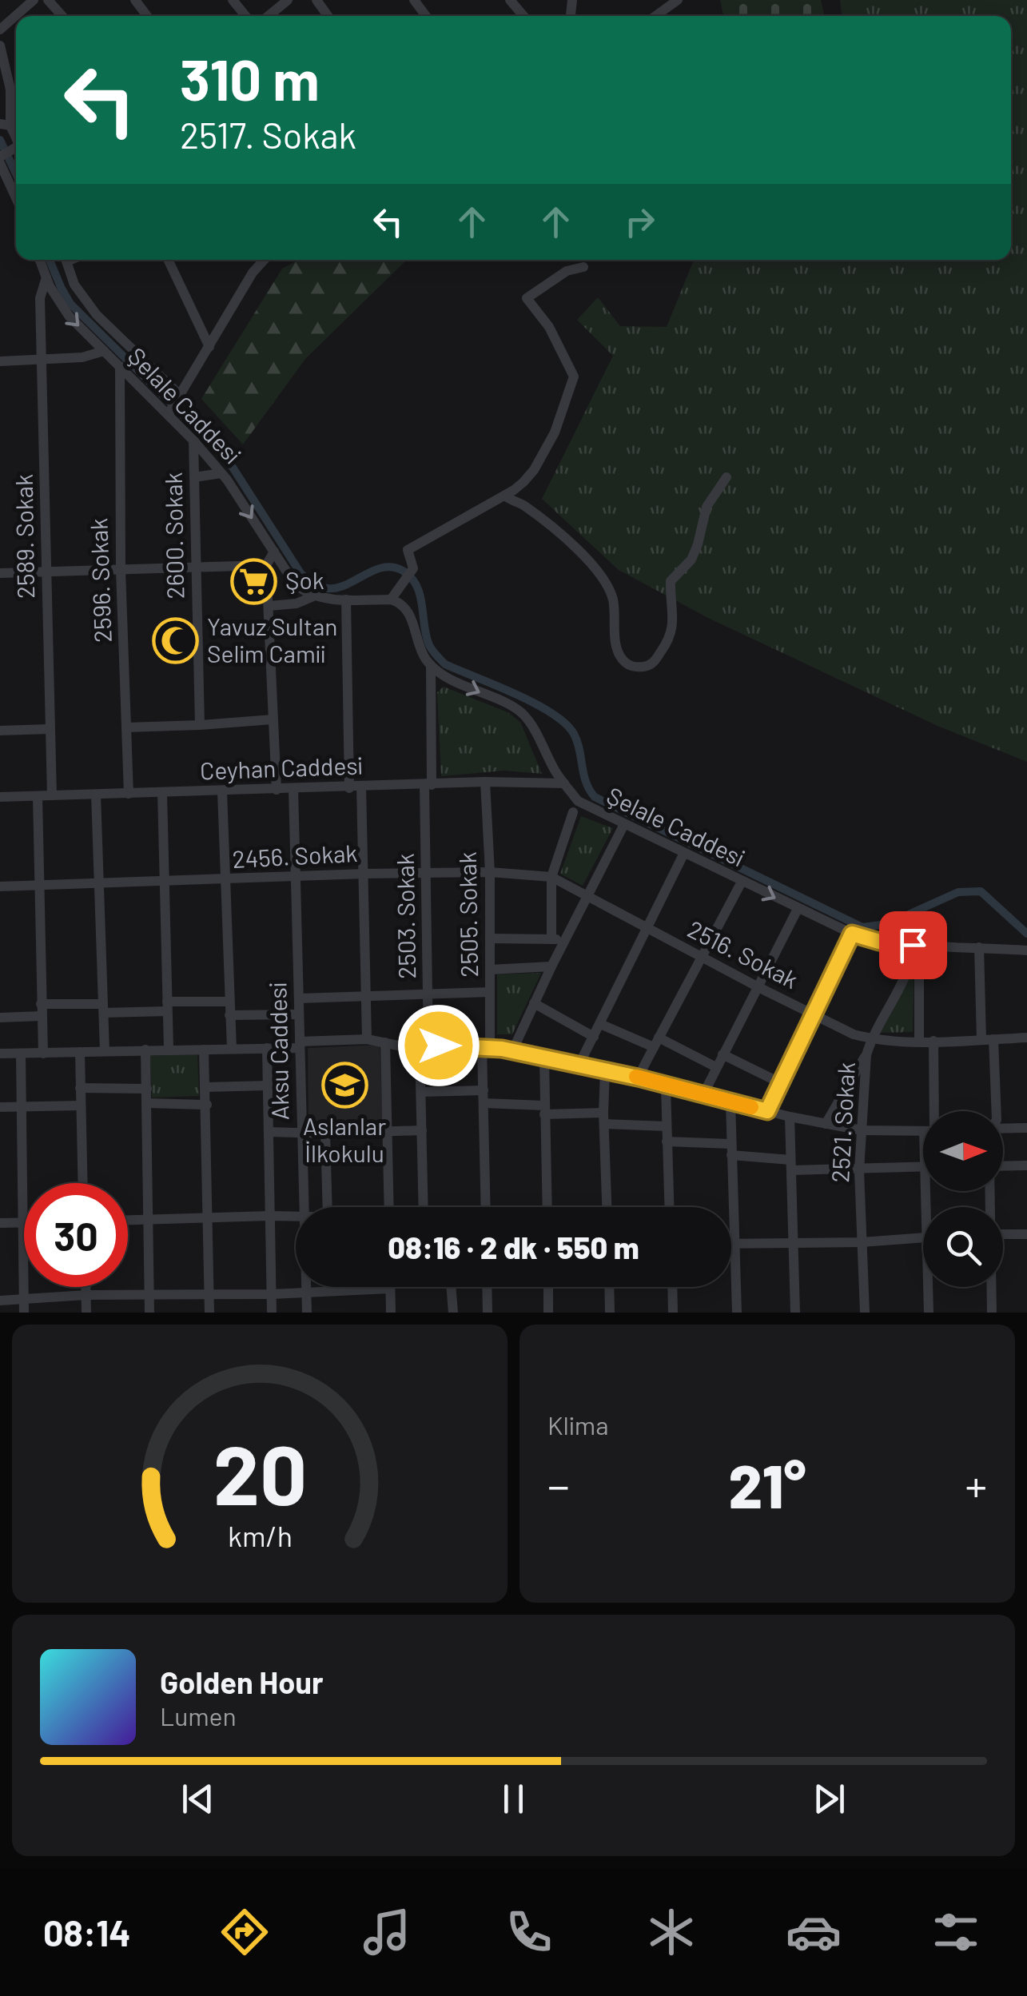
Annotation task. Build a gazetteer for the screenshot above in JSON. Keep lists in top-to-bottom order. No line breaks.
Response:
{"streets":{"street":["Şelale Caddesi","2600. Sokak","2589. Sokak","2596. Sokak","Ceyhan Caddesi","2456. Sokak","2505. Sokak","2503. Sokak","2516. Sokak","Aksu Caddesi","2521. Sokak"]},"crossings":[["Şelale Caddesi","2600. Sokak"],["Şelale Caddesi","2589. Sokak"],["Şelale Caddesi","2596. Sokak"],["Şelale Caddesi","Ceyhan Caddesi"],["Şelale Caddesi","2503. Sokak"],["Şelale Caddesi","2521. Sokak"],["2589. Sokak","Ceyhan Caddesi"],["2596. Sokak","Ceyhan Caddesi"],["Ceyhan Caddesi","2505. Sokak"],["Ceyhan Caddesi","2503. Sokak"],["Ceyhan Caddesi","Aksu Caddesi"],["2456. Sokak","2505. Sokak"],["2456. Sokak","2503. Sokak"],["2456. Sokak","2516. Sokak"],["2456. Sokak","Aksu Caddesi"],["2516. Sokak","2521. Sokak"]],"one_way":["Şelale Caddesi"],"places":{"supermarket":["Şok"],"mosque":["Yavuz Sultan Selim Camii"],"school or university":["Aslanlar İlkokulu"]},"north":"right","page":{"turn":["310 m","2517. Sokak"],"limit":"30","trip":"08:16 · 2 dk · 550 m","tile":"Klima","heat":["−","21°","+"],"song":["Golden Hour","Lumen"],"tabs":"08:14","gauge":["20","km/h"]}}
